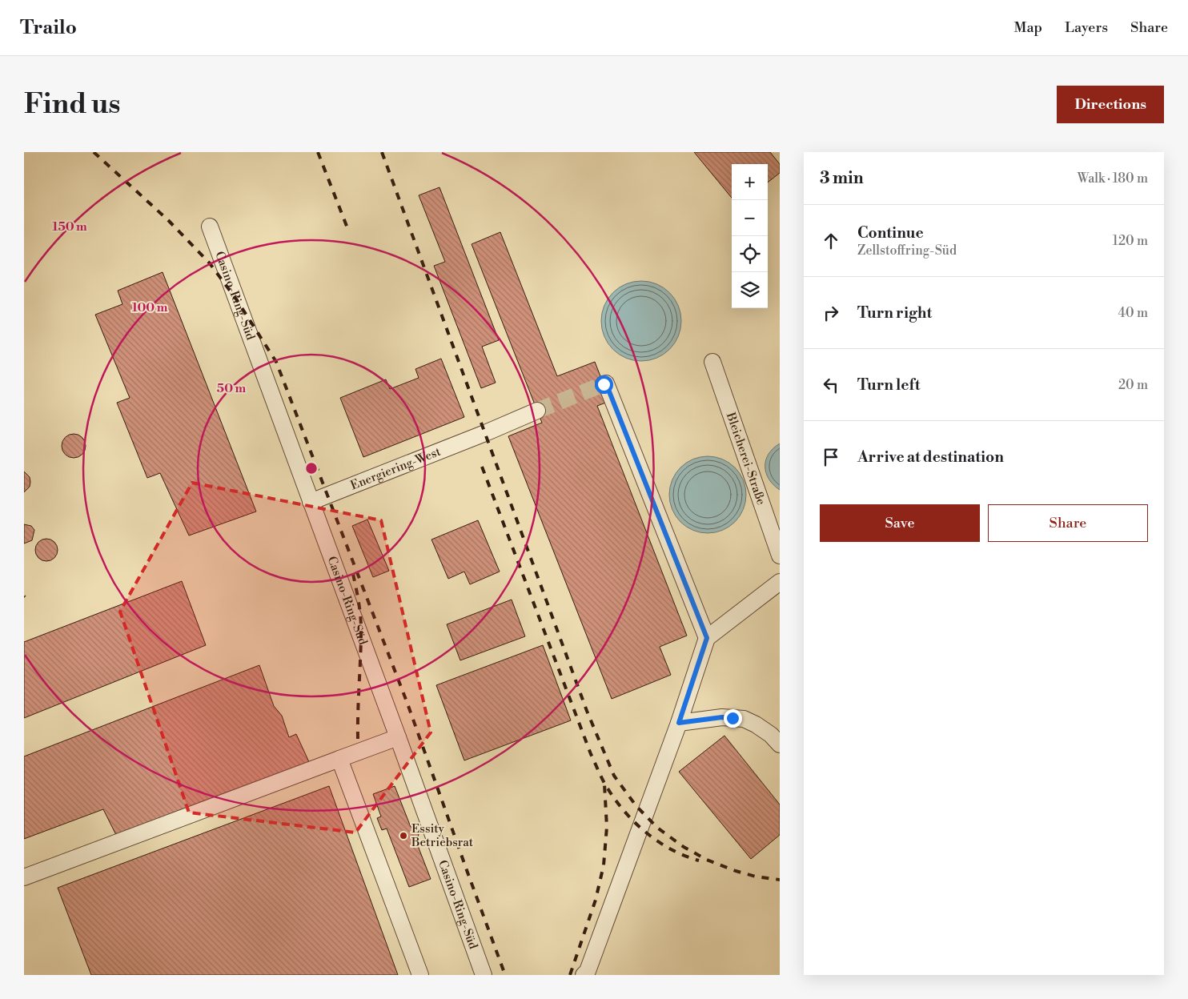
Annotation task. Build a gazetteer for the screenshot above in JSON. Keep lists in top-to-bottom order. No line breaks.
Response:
{"streets":{"lane":["Casino-Ring-Süd","Bleicherei-Straße","Energiering-West"]},"crossings":[["Casino-Ring-Süd","Energiering-West"]],"places":["Essity Betriebsrat"],"page":{"header":"Trailo","nav":["Map","Layers","Share"],"buttons":["Directions",["Save","Share"]],"title":"Find us","heading":["3 min","Walk · 180 m"],"map_buttons":["+","−"],"list":[["Continue","Zellstoffring-Süd","120 m"],["Turn right","40 m"],["Turn left","20 m"],"Arrive at destination"]},"rings":["150 m","100 m","50 m"]}
